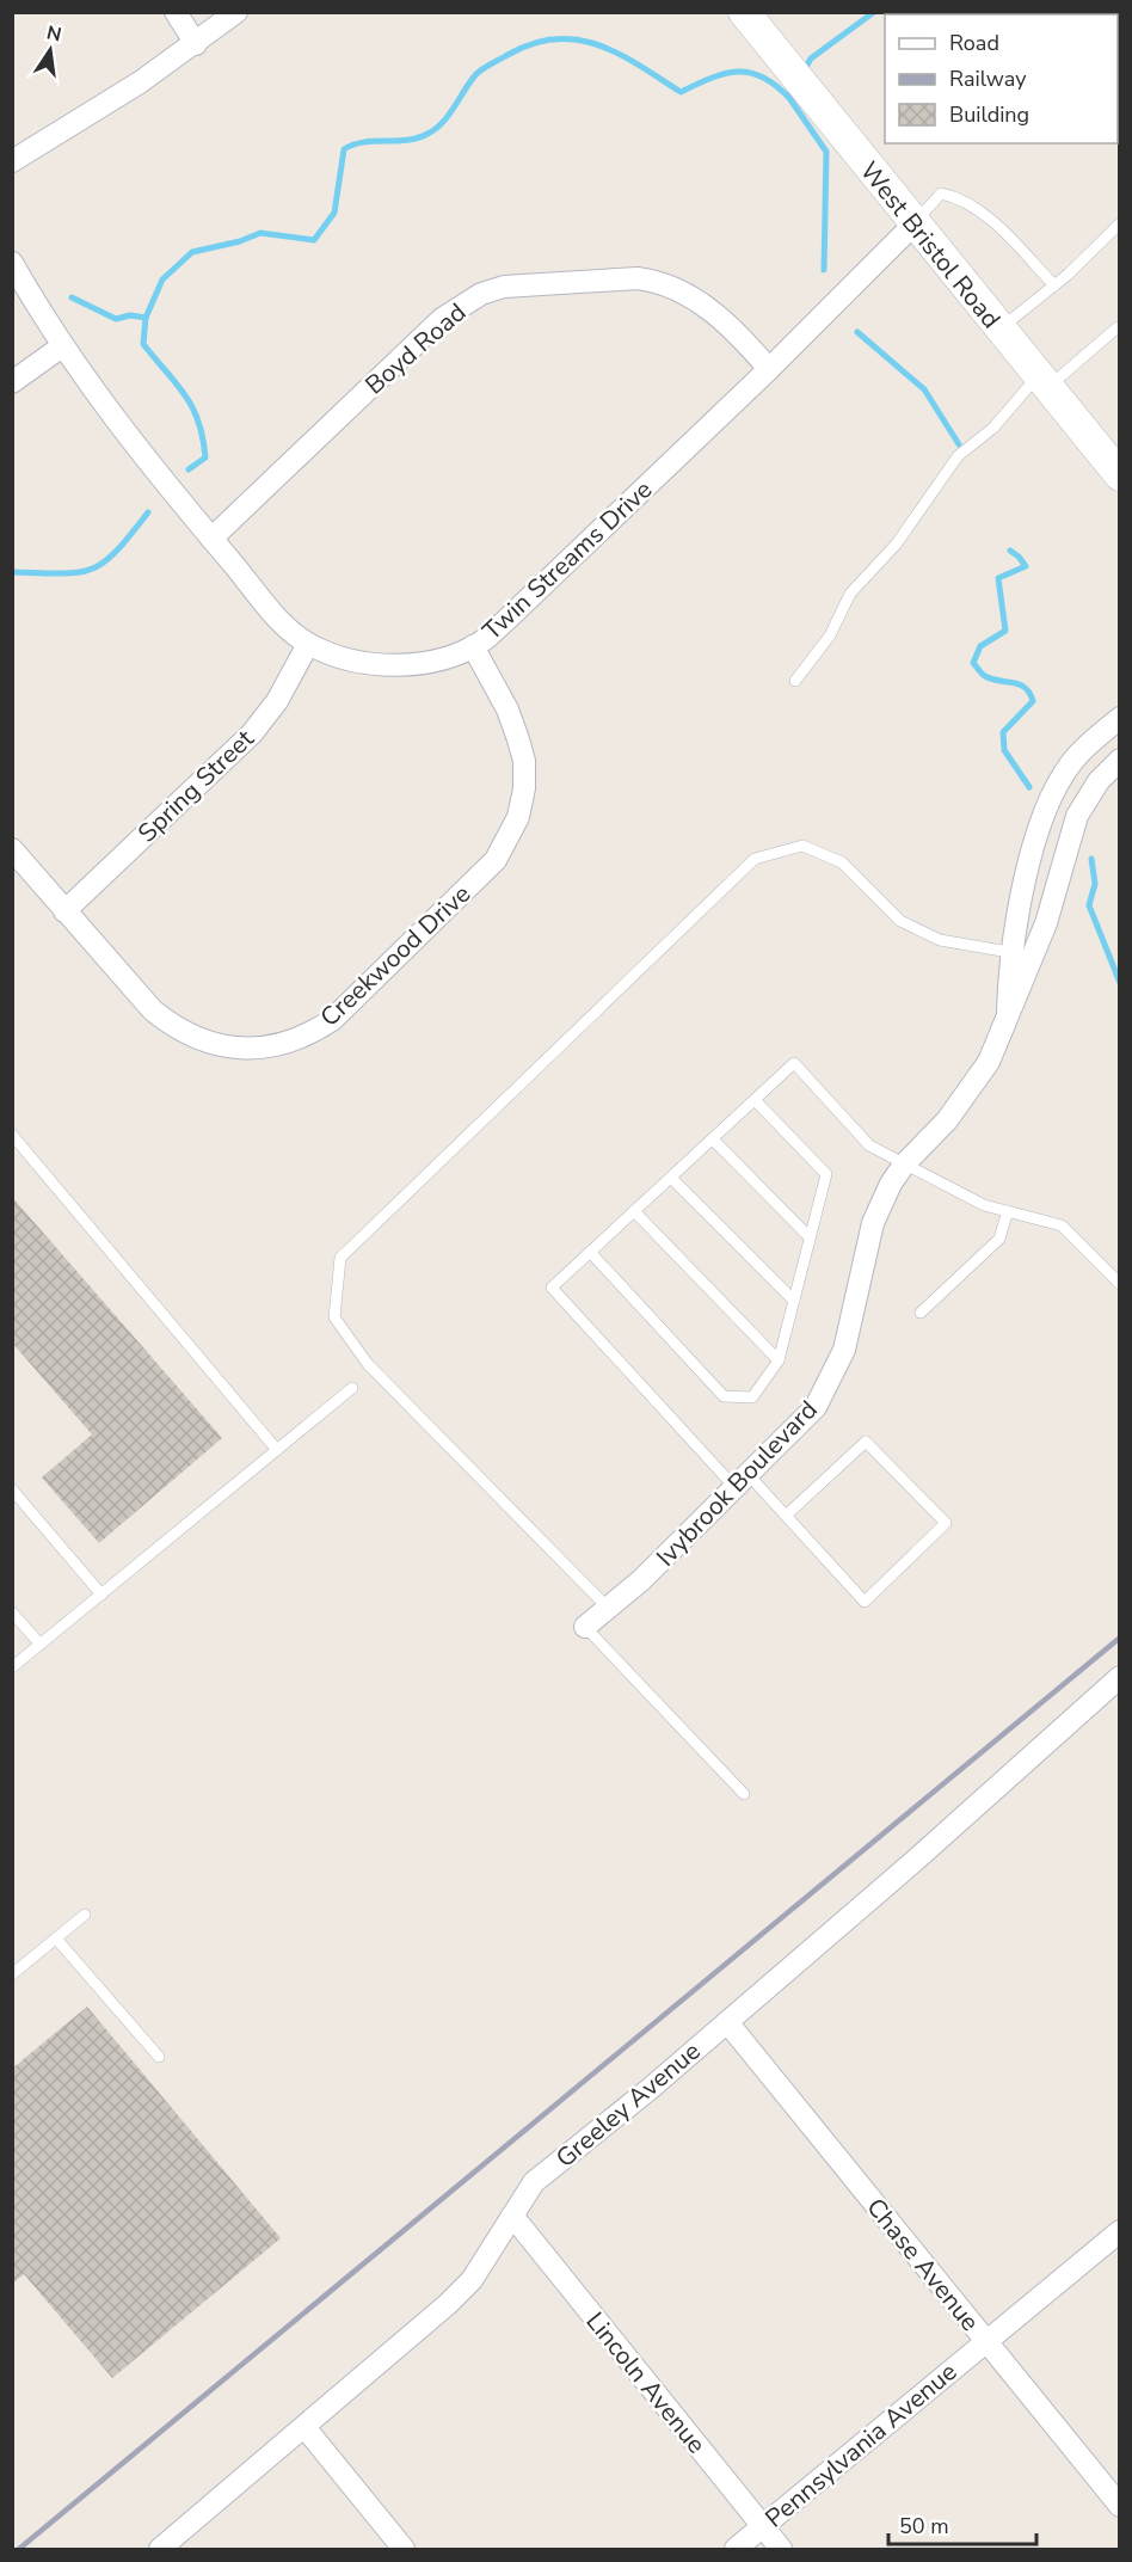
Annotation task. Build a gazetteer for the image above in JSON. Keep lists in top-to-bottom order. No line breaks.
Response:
{"streets":{"main road":["West Bristol Road"],"street":["Boyd Road","Twin Streams Drive","Spring Street","Creekwood Drive","Ivybrook Boulevard","Greeley Avenue","Chase Avenue","Lincoln Avenue","Pennsylvania Avenue"]},"crossings":[["West Bristol Road","Twin Streams Drive"],["Boyd Road","Twin Streams Drive"],["Twin Streams Drive","Spring Street"],["Twin Streams Drive","Creekwood Drive"],["Spring Street","Creekwood Drive"],["Greeley Avenue","Chase Avenue"],["Greeley Avenue","Lincoln Avenue"],["Chase Avenue","Pennsylvania Avenue"],["Lincoln Avenue","Pennsylvania Avenue"]],"legend":["Road","Railway","Building"],"scale_bar":"50 m","north":"top"}
